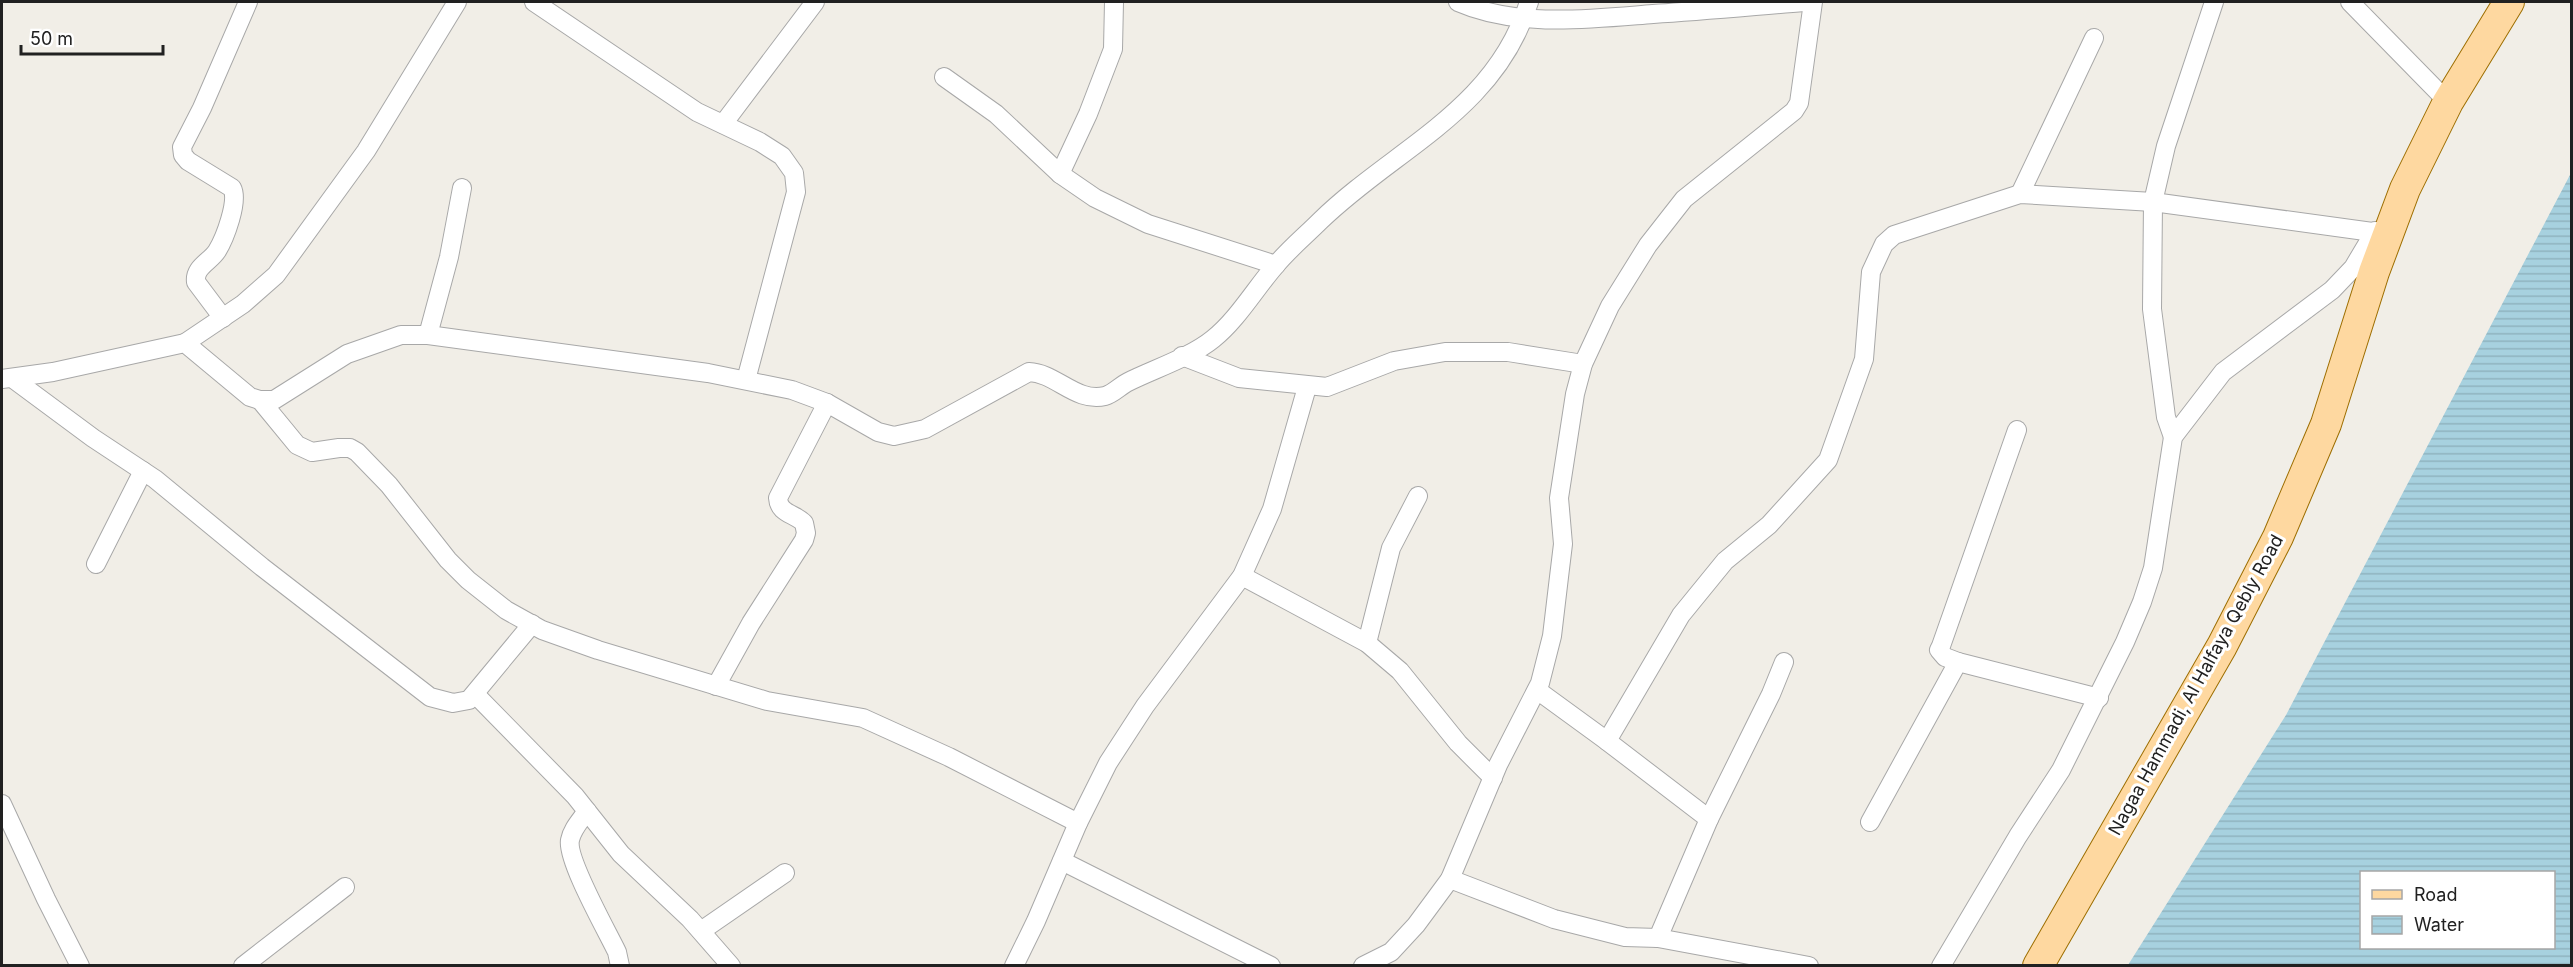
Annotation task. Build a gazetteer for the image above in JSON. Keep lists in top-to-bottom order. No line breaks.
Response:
{"streets":{"main road":["Nagaa Hammadi, Al Halfaya Qebly Road"]},"legend":["Road","Water"],"scale_bar":"50 m"}
